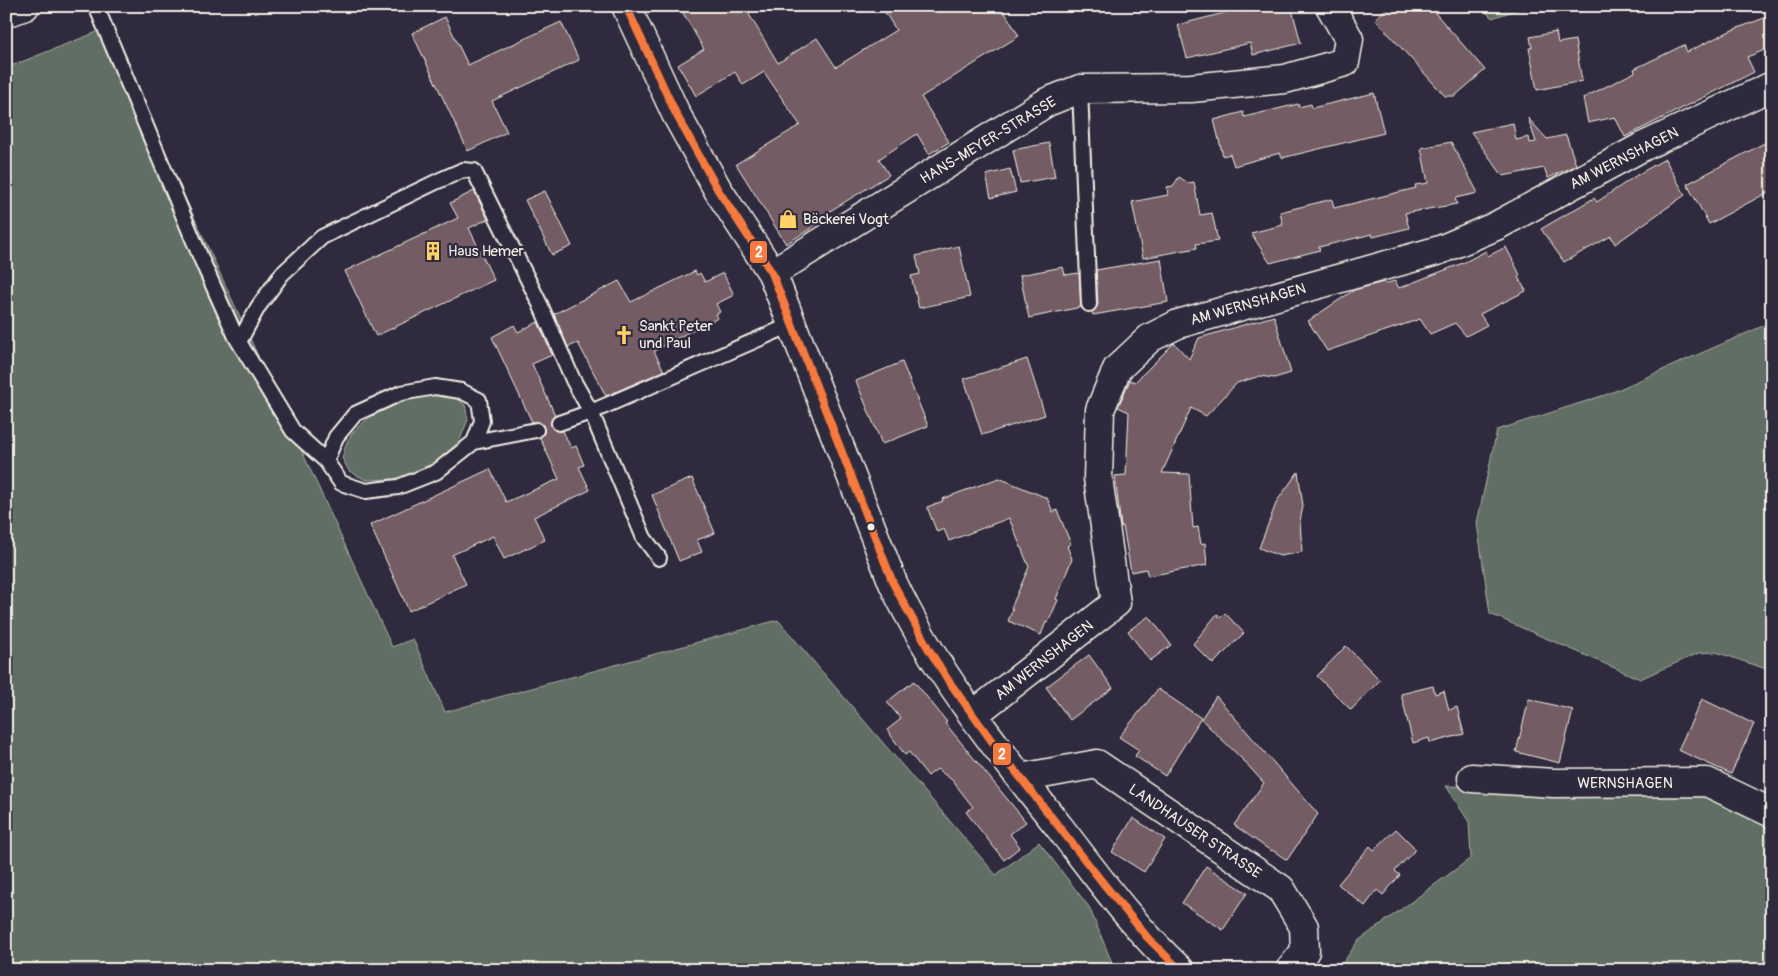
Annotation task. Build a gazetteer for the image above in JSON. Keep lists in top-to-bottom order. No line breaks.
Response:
{"streets":{"street":["HANS-MEYER-STRASSE","AM WERNSHAGEN","WERNSHAGEN","LANDHAUSER STRASSE"]},"places":{"shop":["Bäckerei Vogt"],"building":["Haus Hemer"],"church":["Sankt Peter und Paul"]},"lines":["transit line 2"]}
